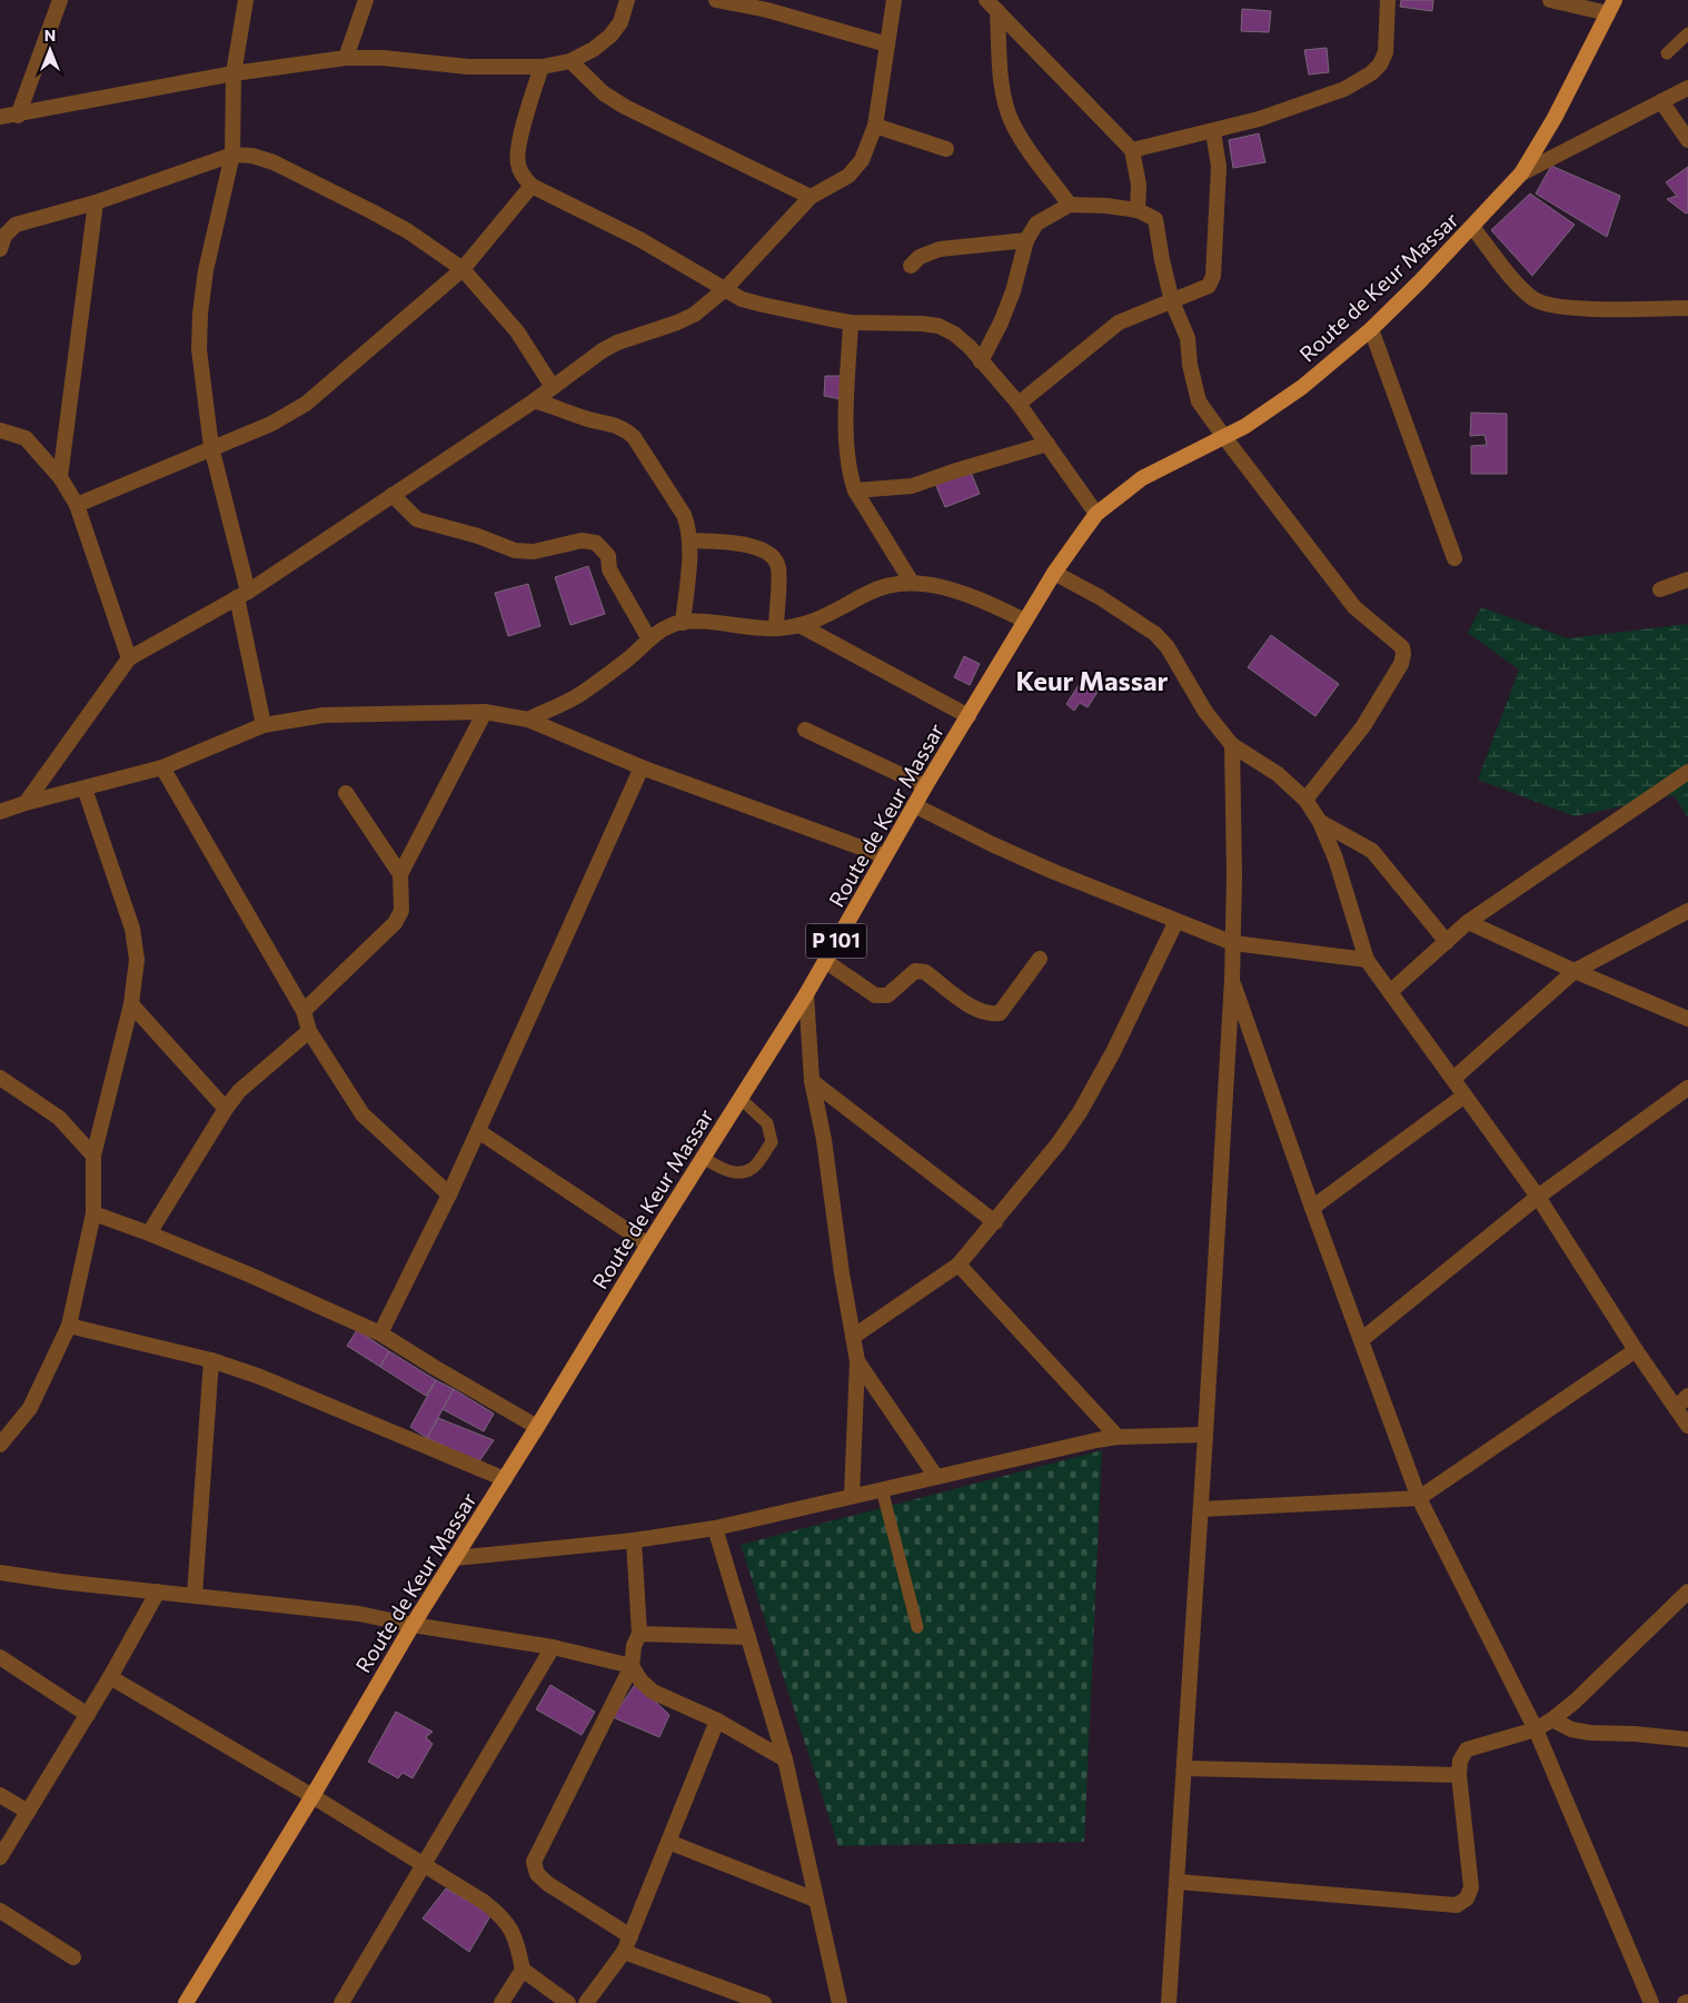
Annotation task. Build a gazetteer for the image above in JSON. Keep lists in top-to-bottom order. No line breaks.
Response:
{"streets":{"main road":["Route de Keur Massar","P 101"]},"districts":["Keur Massar"],"north":"top"}
